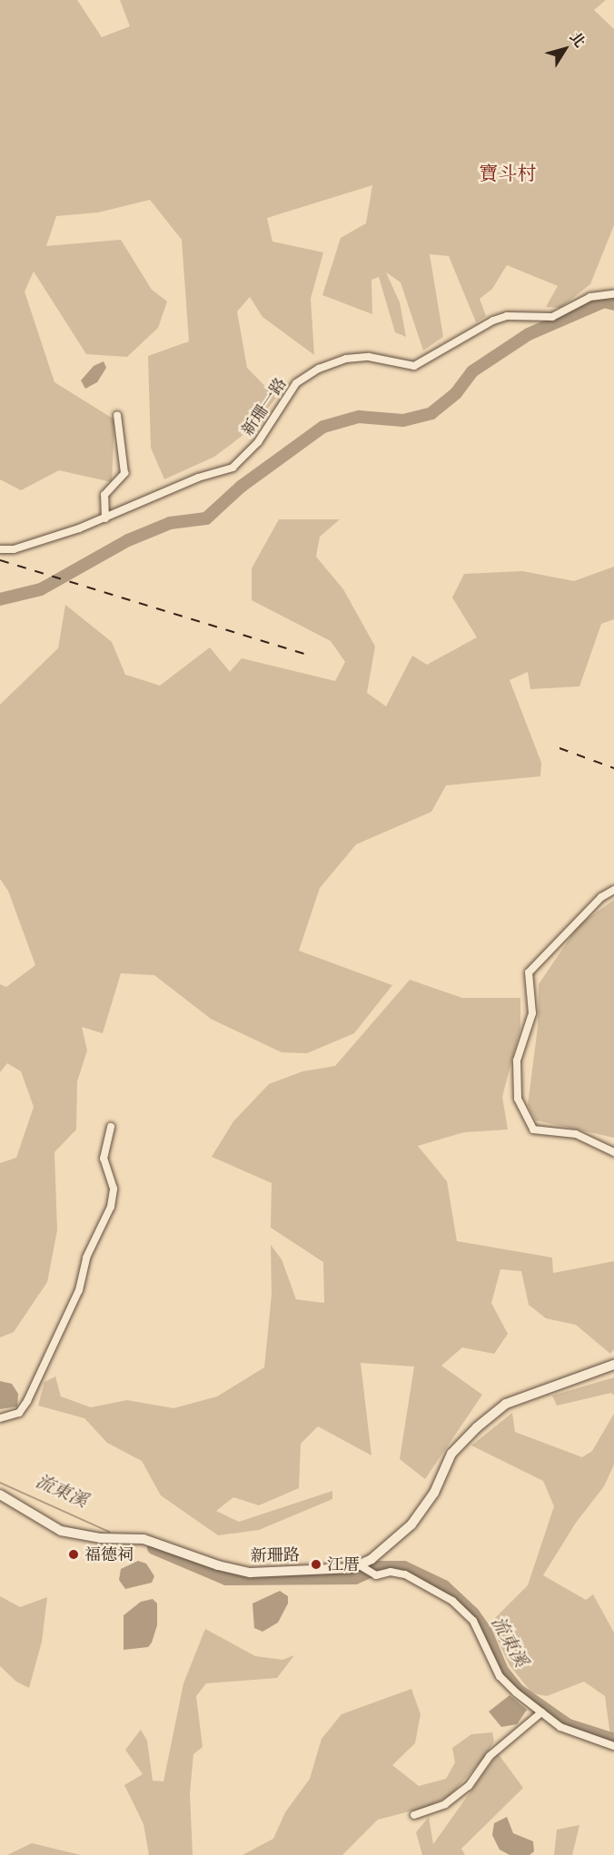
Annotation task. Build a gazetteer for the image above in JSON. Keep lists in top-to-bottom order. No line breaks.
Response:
{"streets":{"street":["新珊一路","新珊路"]},"districts":["寶斗村"],"water":["流東溪"],"places":["福德祠","江厝"],"north":"top right"}
